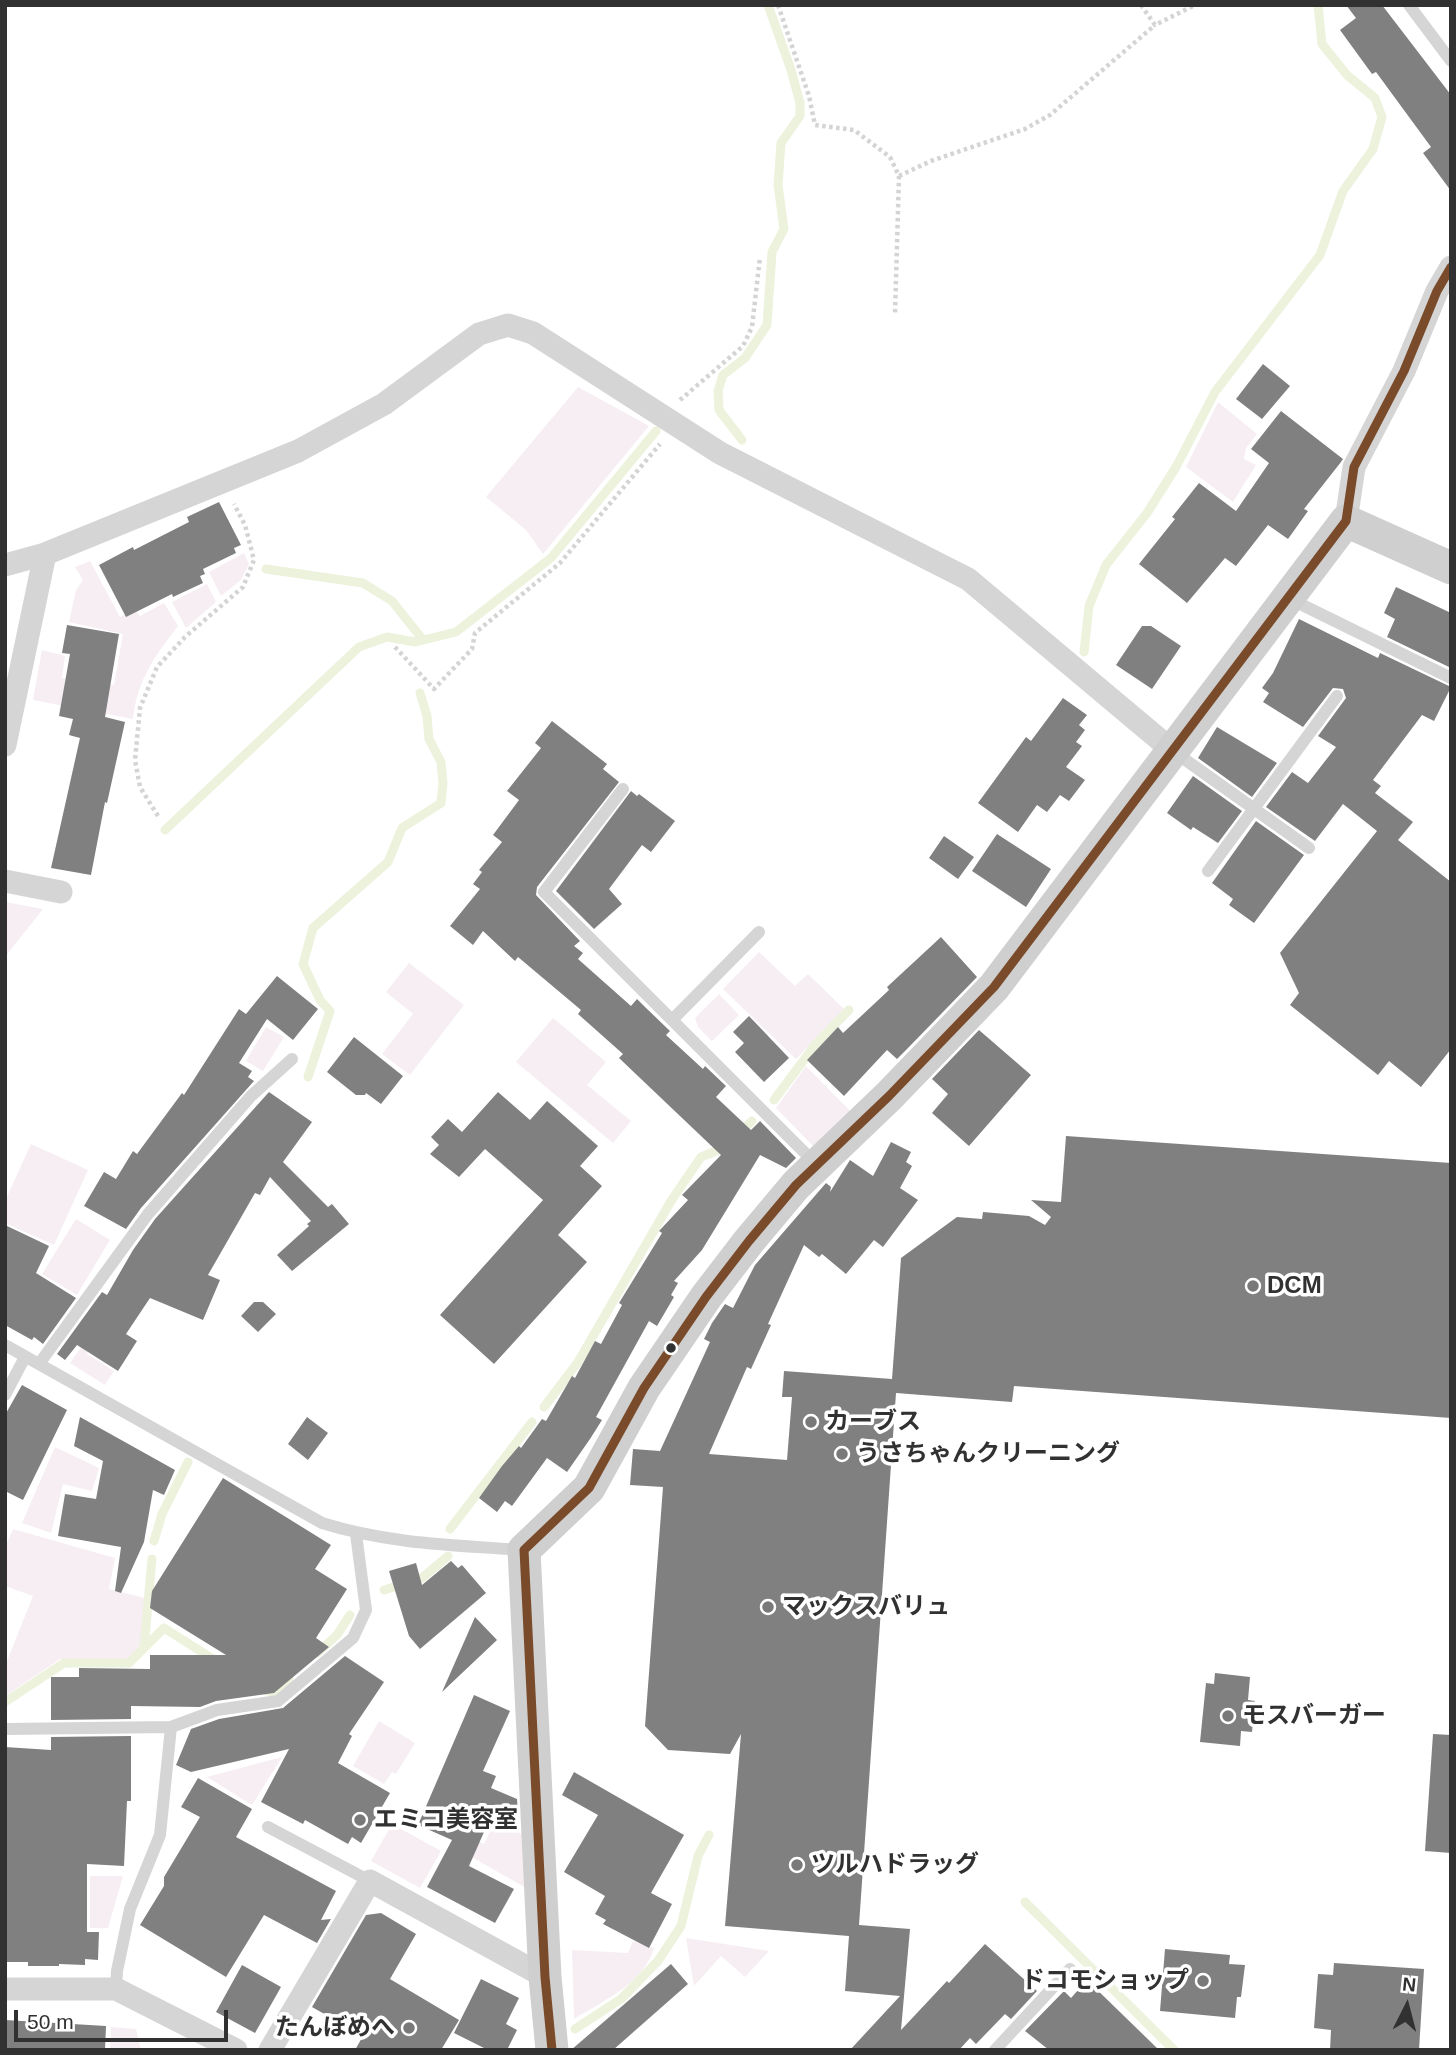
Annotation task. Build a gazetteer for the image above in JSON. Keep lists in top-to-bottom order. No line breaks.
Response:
{"places":["DCM","カーブス","うさちゃんクリーニング","マックスバリュ","モスバーガー","エミコ美容室","ツルハドラッグ","ドコモショップ","たんぼめへ"],"scale_bar":"50 m","north":"top"}
